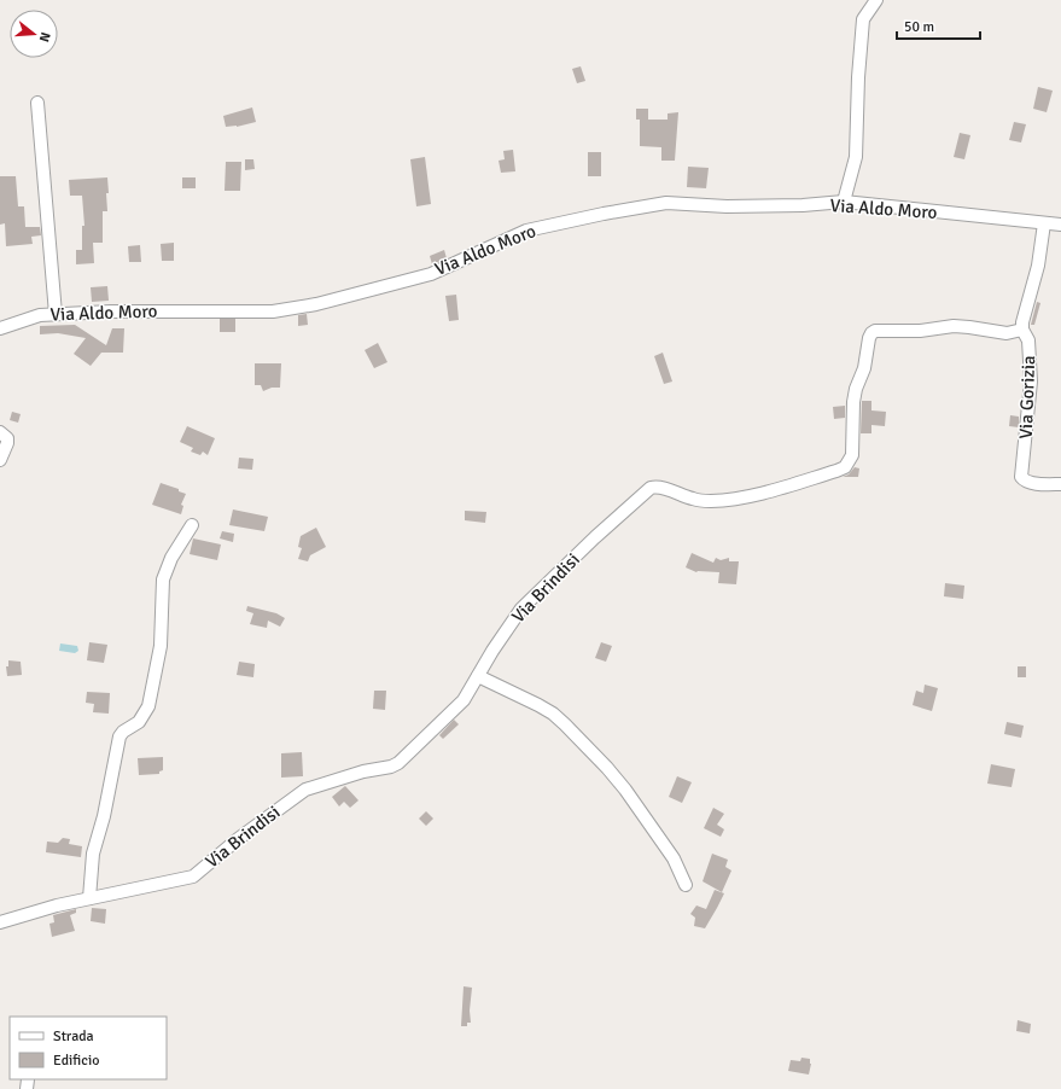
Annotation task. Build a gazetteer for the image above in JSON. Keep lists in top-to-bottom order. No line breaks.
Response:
{"streets":{"street":["Via Aldo Moro","Via Gorizia","Via Brindisi"]},"crossings":[["Via Aldo Moro","Via Gorizia"],["Via Gorizia","Via Brindisi"]],"legend":["Strada","Edificio"],"scale_bar":"50 m","north":"right"}
